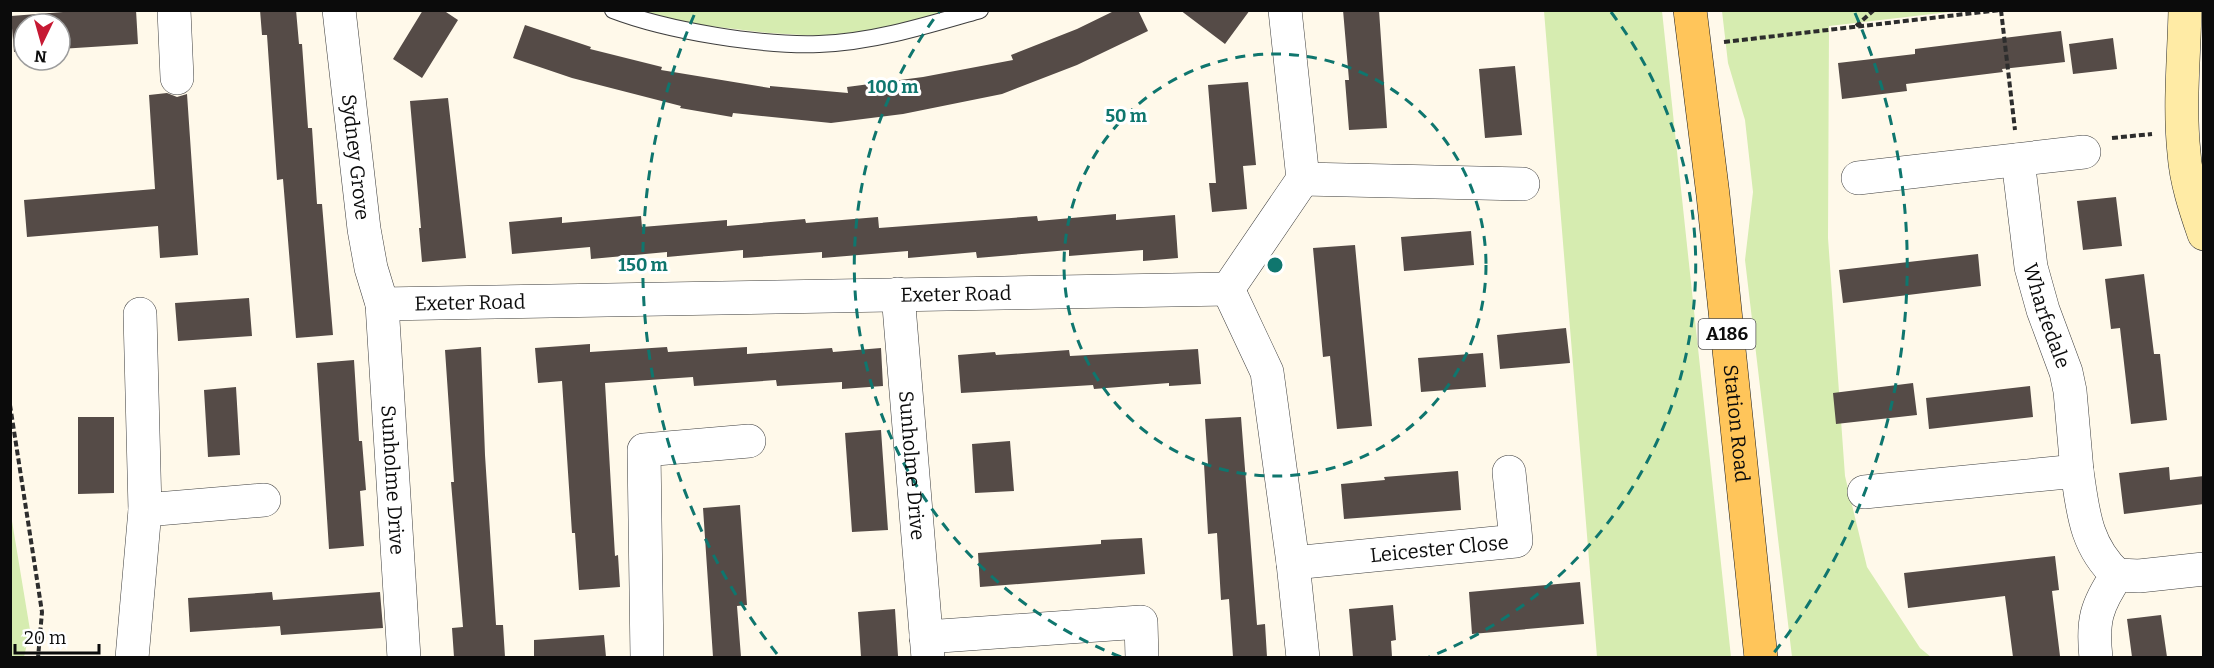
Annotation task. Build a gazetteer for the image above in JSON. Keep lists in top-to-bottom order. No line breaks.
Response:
{"streets":{"main road":["A186","Station Road"],"street":["Sydney Grove","Exeter Road","Wharfedale","Sunholme Drive","Leicester Close"]},"crossings":[["Sydney Grove","Exeter Road"],["Sydney Grove","Sunholme Drive"],["Exeter Road","Sunholme Drive"]],"scale_bar":"20 m","north":"bottom","rings":["100 m","50 m","150 m"]}
